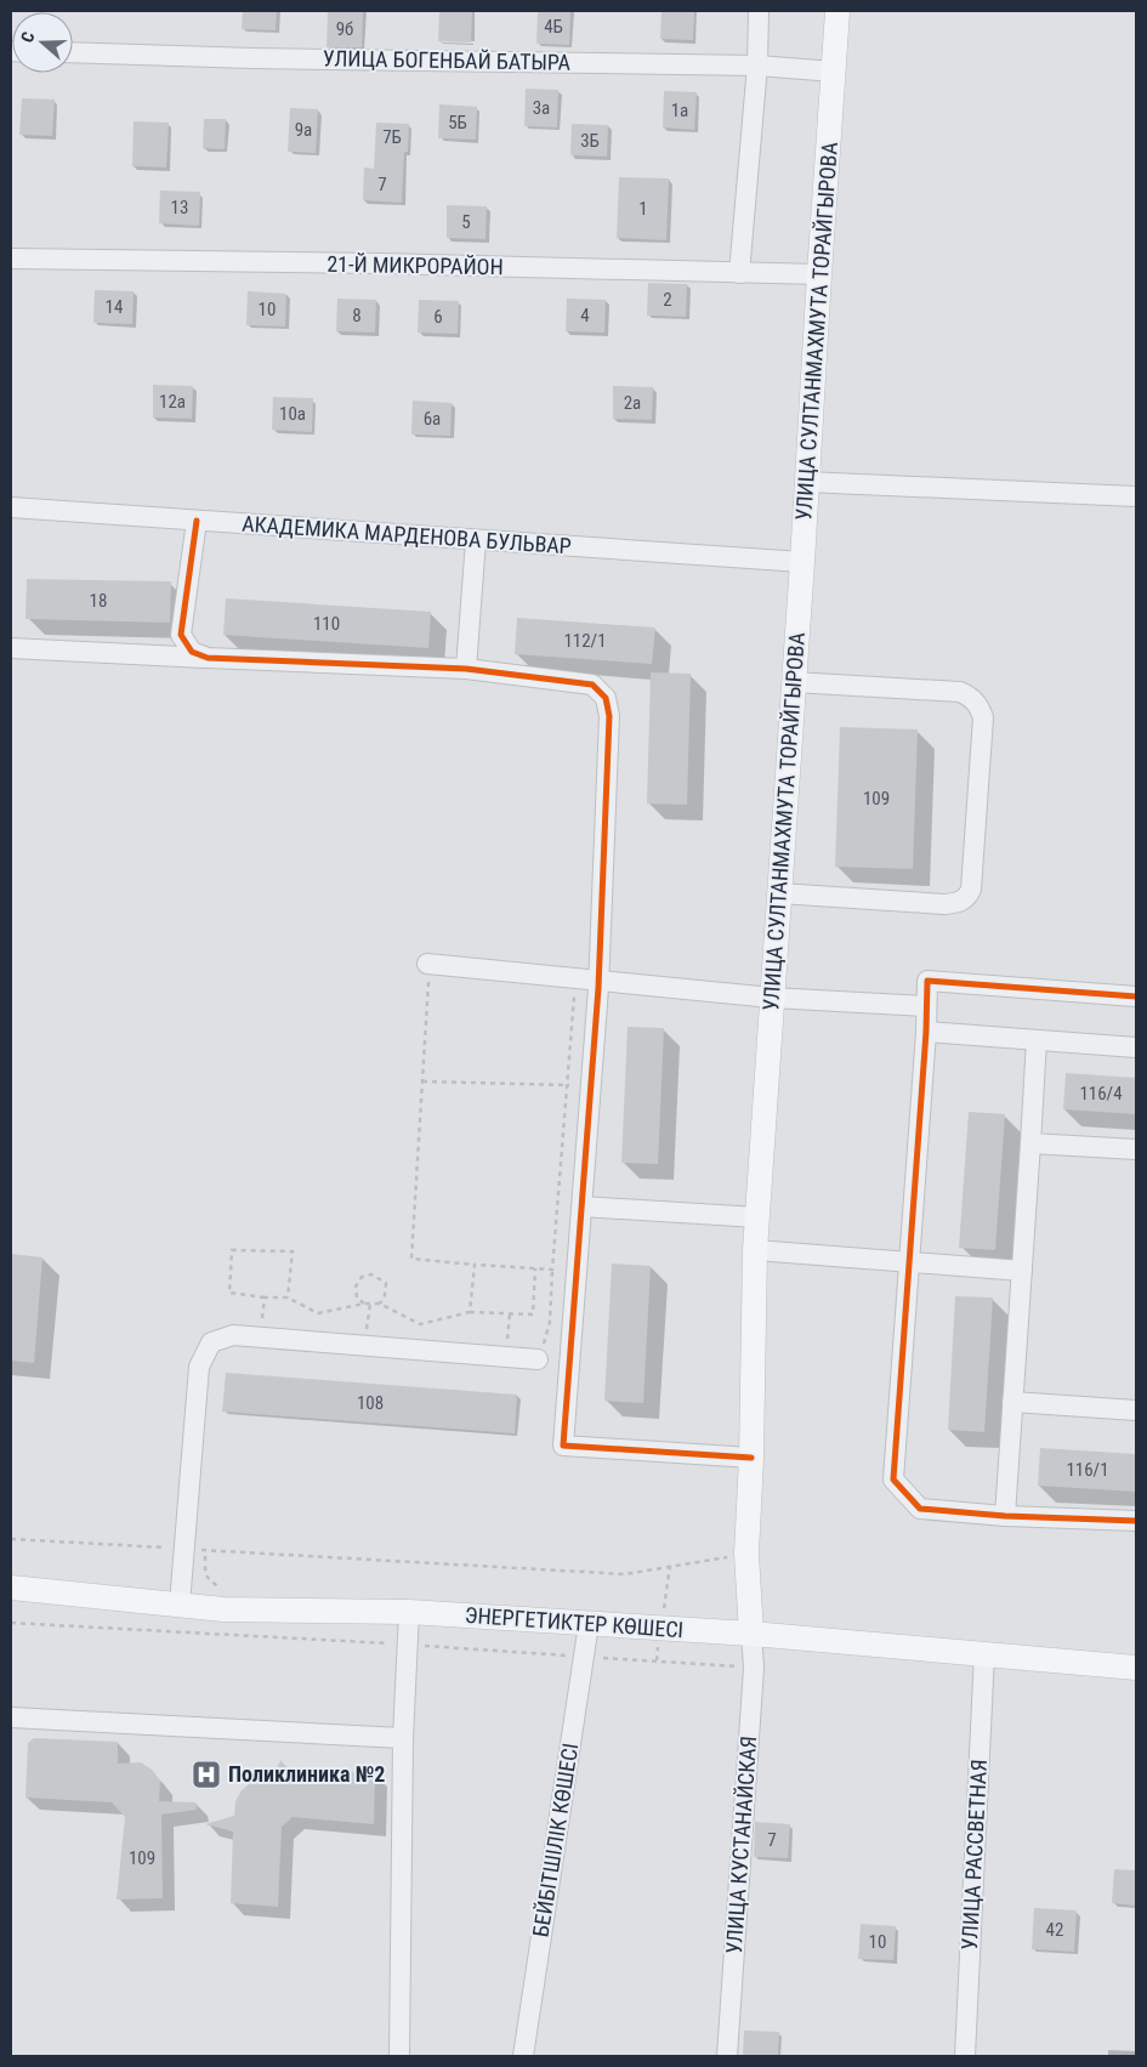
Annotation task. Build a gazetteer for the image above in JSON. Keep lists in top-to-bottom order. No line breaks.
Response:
{"streets":{"main road":["УЛИЦА СУЛТАНМАХМУТА ТОРАЙГЫРОВА","ЭНЕРГЕТИКТЕР КӨШЕСІ"],"street":["УЛИЦА БОГЕНБАЙ БАТЫРА","21-Й МИКРОРАЙОН","АКАДЕМИКА МАРДЕНОВА БУЛЬВАР","БЕЙБІТШІЛІК КӨШЕСІ","УЛИЦА КУСТАНАЙСКАЯ","УЛИЦА РАССВЕТНАЯ"]},"crossings":[["УЛИЦА БОГЕНБАЙ БАТЫРА","УЛИЦА СУЛТАНМАХМУТА ТОРАЙГЫРОВА"],["21-Й МИКРОРАЙОН","УЛИЦА СУЛТАНМАХМУТА ТОРАЙГЫРОВА"],["УЛИЦА СУЛТАНМАХМУТА ТОРАЙГЫРОВА","АКАДЕМИКА МАРДЕНОВА БУЛЬВАР"],["УЛИЦА СУЛТАНМАХМУТА ТОРАЙГЫРОВА","ЭНЕРГЕТИКТЕР КӨШЕСІ"],["УЛИЦА СУЛТАНМАХМУТА ТОРАЙГЫРОВА","УЛИЦА КУСТАНАЙСКАЯ"],["ЭНЕРГЕТИКТЕР КӨШЕСІ","БЕЙБІТШІЛІК КӨШЕСІ"],["ЭНЕРГЕТИКТЕР КӨШЕСІ","УЛИЦА КУСТАНАЙСКАЯ"],["ЭНЕРГЕТИКТЕР КӨШЕСІ","УЛИЦА РАССВЕТНАЯ"]],"places":{"hospital":["Поликлиника №2"]},"house_numbers":["4Б","9б","3а","1а","5Б","9а","7Б","3Б","7","13","1","5","2","14","10","8","4","6","12а","2а","10а","6а","18","110","112/1","109","116/4","108","116/1","7","109","42","10"],"north":"left"}
